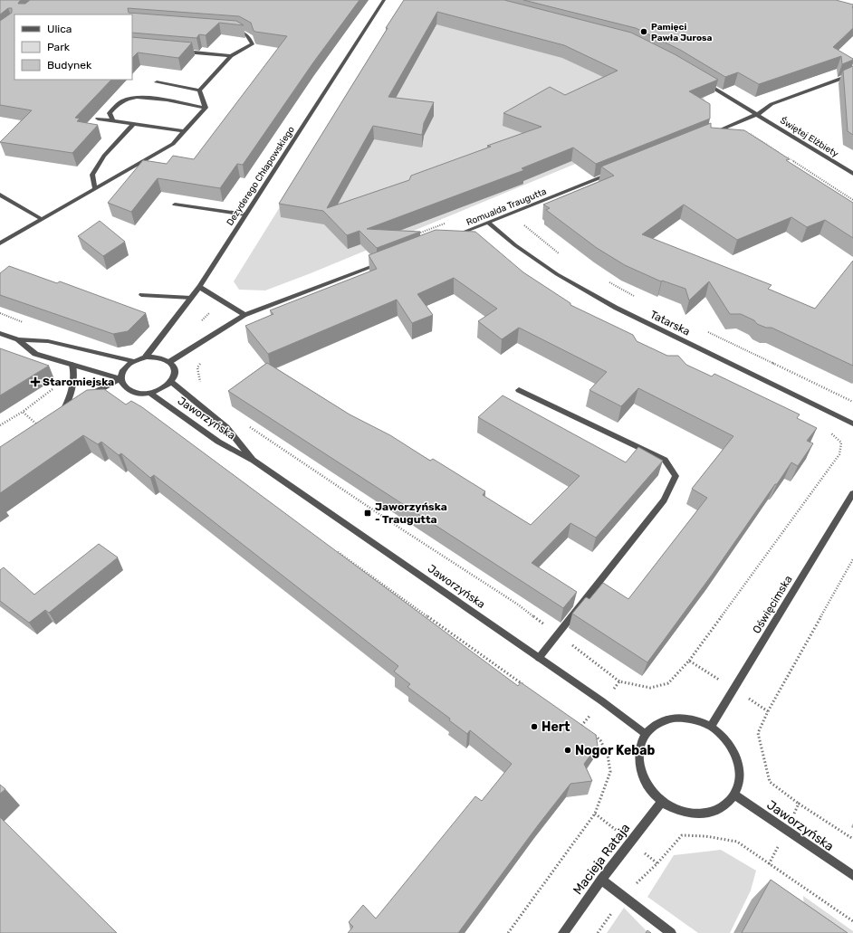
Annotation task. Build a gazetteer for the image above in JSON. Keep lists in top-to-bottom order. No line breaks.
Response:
{"streets":{"street":["Świętej Elżbiety","Dezyderego Chłapowskiego","Romualda Traugutta","Tatarska","Jaworzyńska","Oświęcimska","Macieja Rataja"]},"crossings":[["Dezyderego Chłapowskiego","Jaworzyńska"],["Romualda Traugutta","Tatarska"],["Jaworzyńska","Oświęcimska"],["Jaworzyńska","Macieja Rataja"],["Oświęcimska","Macieja Rataja"]],"places":{"other":["Pamięci Pawła Jurosa","Hert","Nogor Kebab"],"health":["Staromiejska"],"transit":["Jaworzyńska - Traugutta"]},"legend":["Ulica","Park","Budynek"]}
